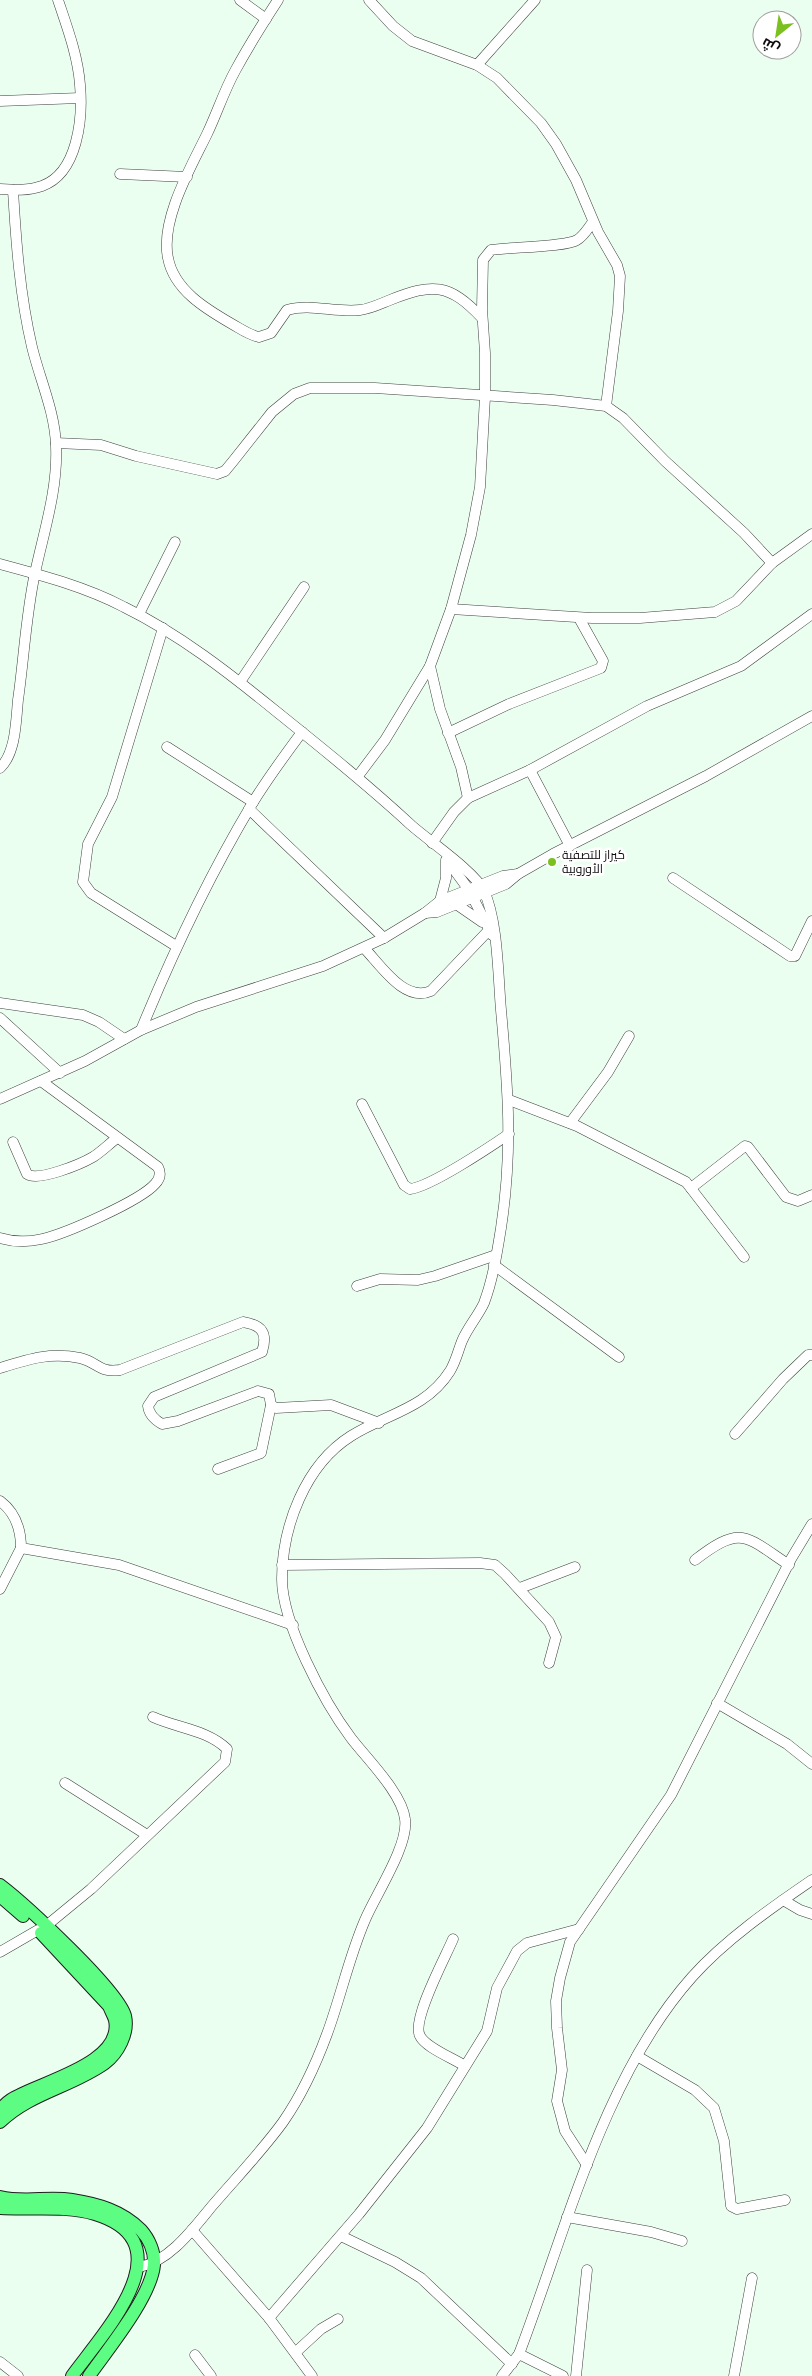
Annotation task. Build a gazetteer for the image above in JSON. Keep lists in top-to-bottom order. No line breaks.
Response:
{"places":["كيراز للتصفية الأوروبية"],"north":"bottom left"}
